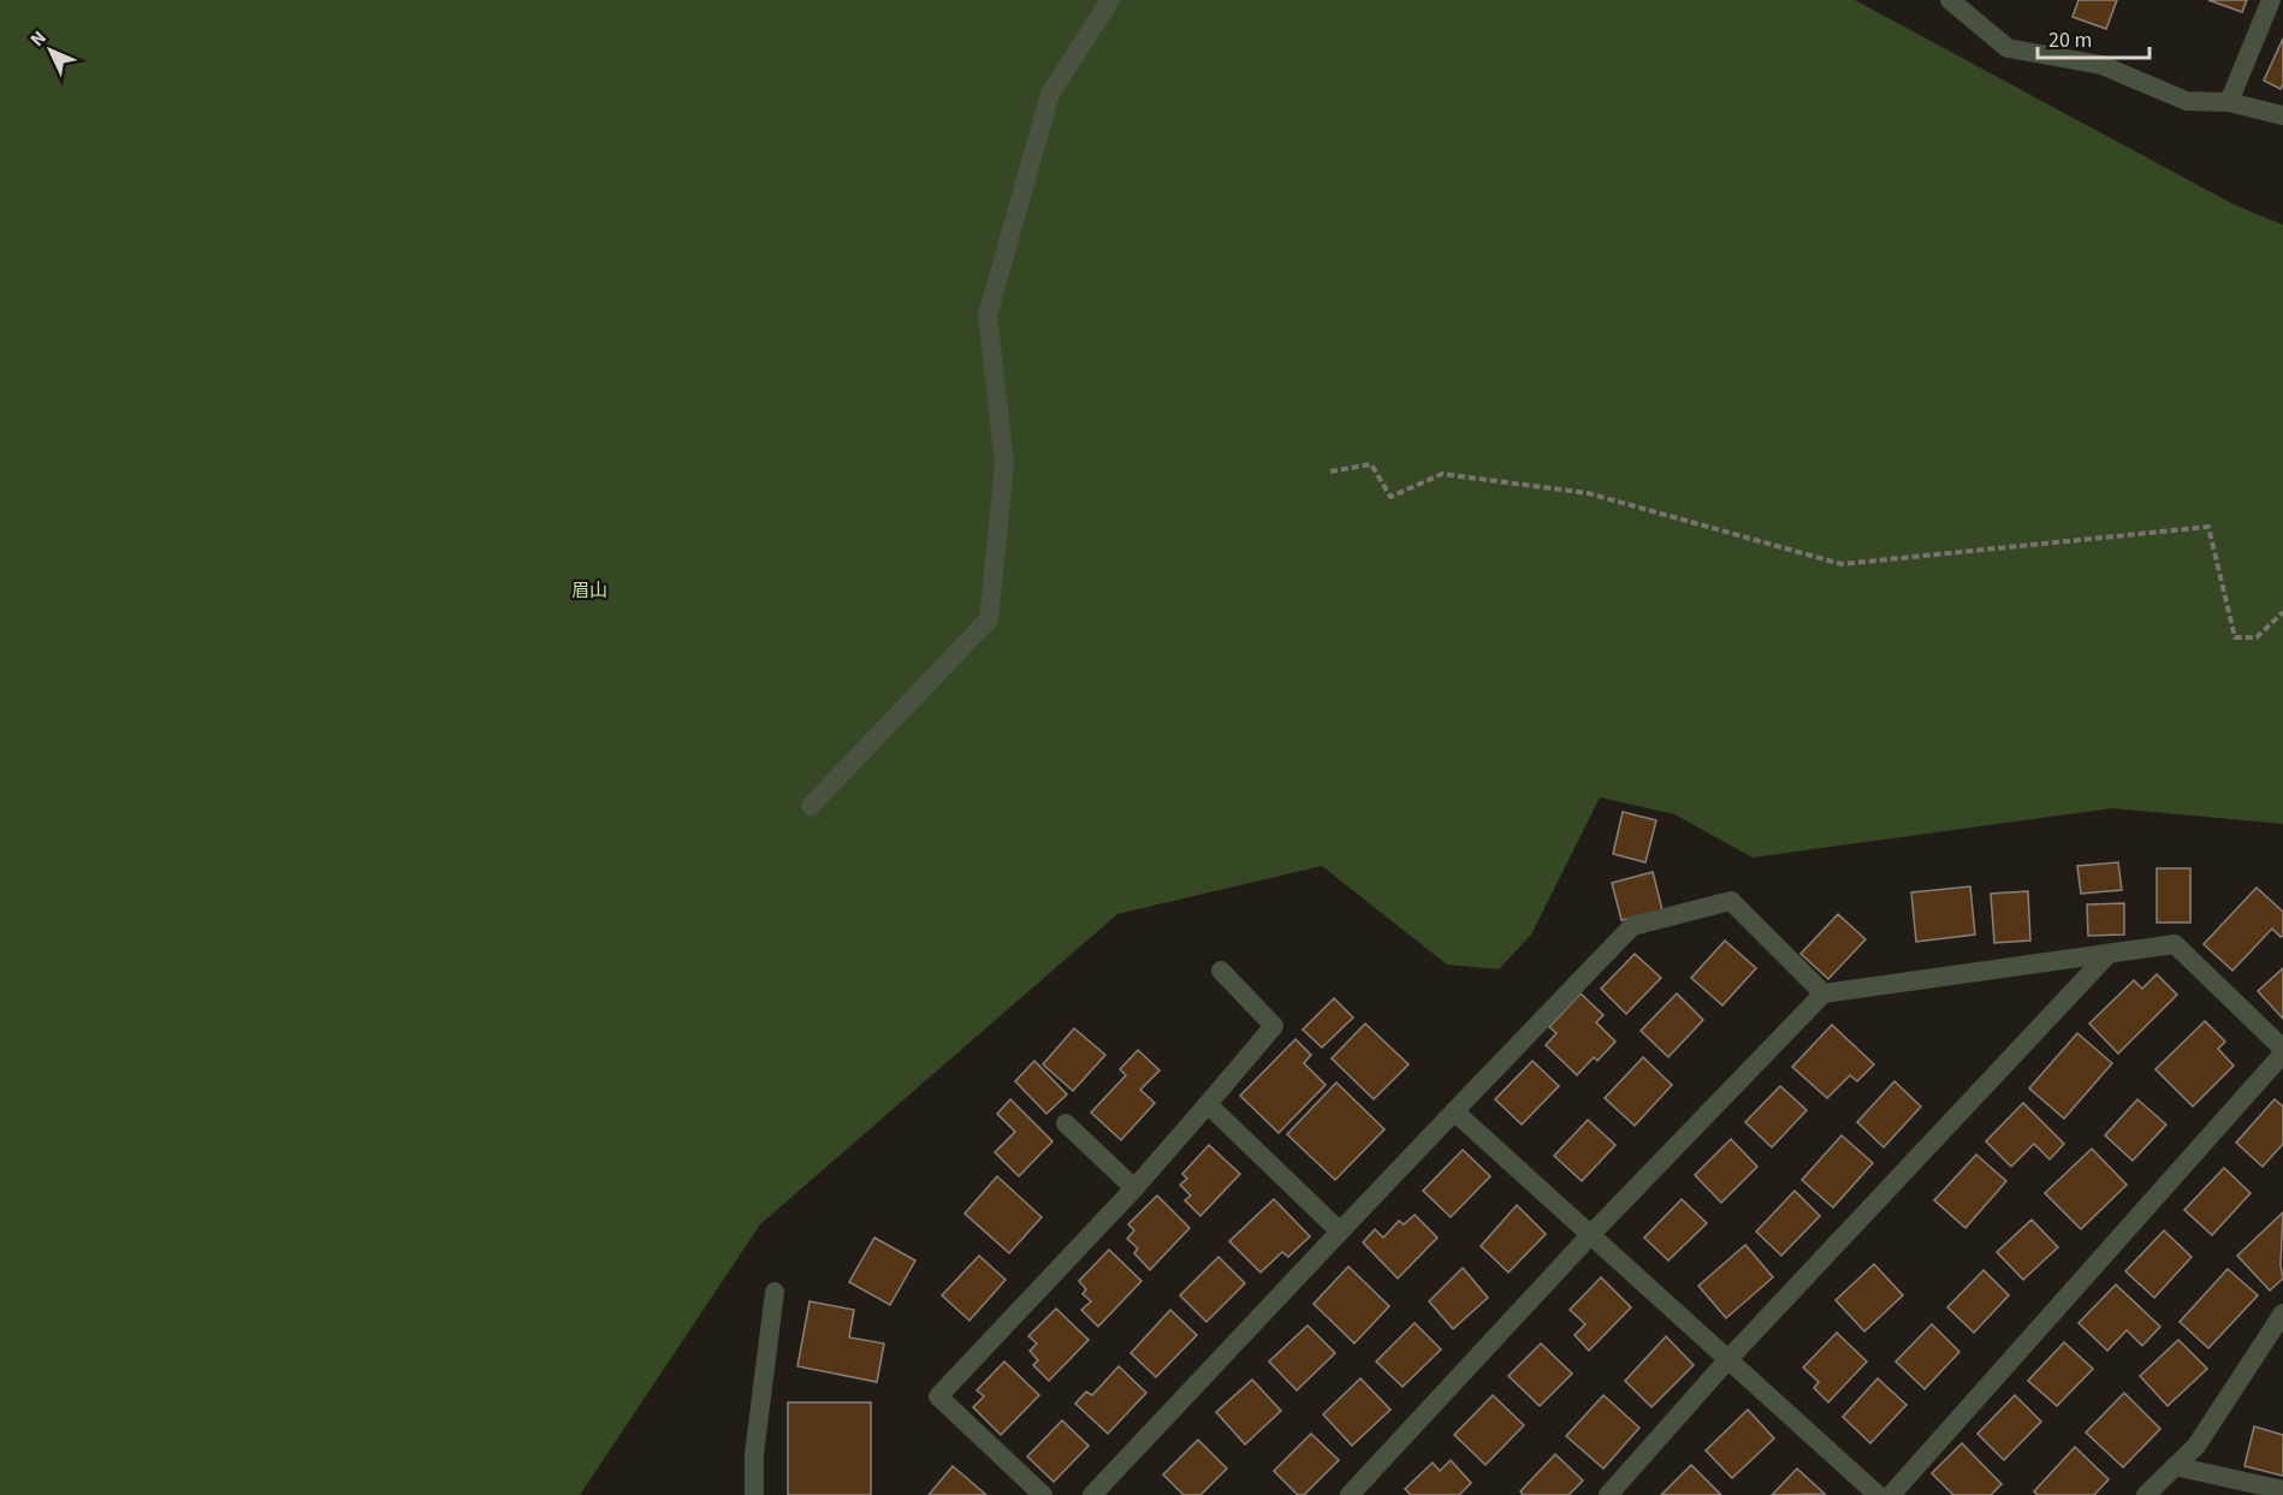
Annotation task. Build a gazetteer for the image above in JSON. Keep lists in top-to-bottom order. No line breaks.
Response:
{"parks":["眉山"],"scale_bar":"20 m","north":"top left"}
